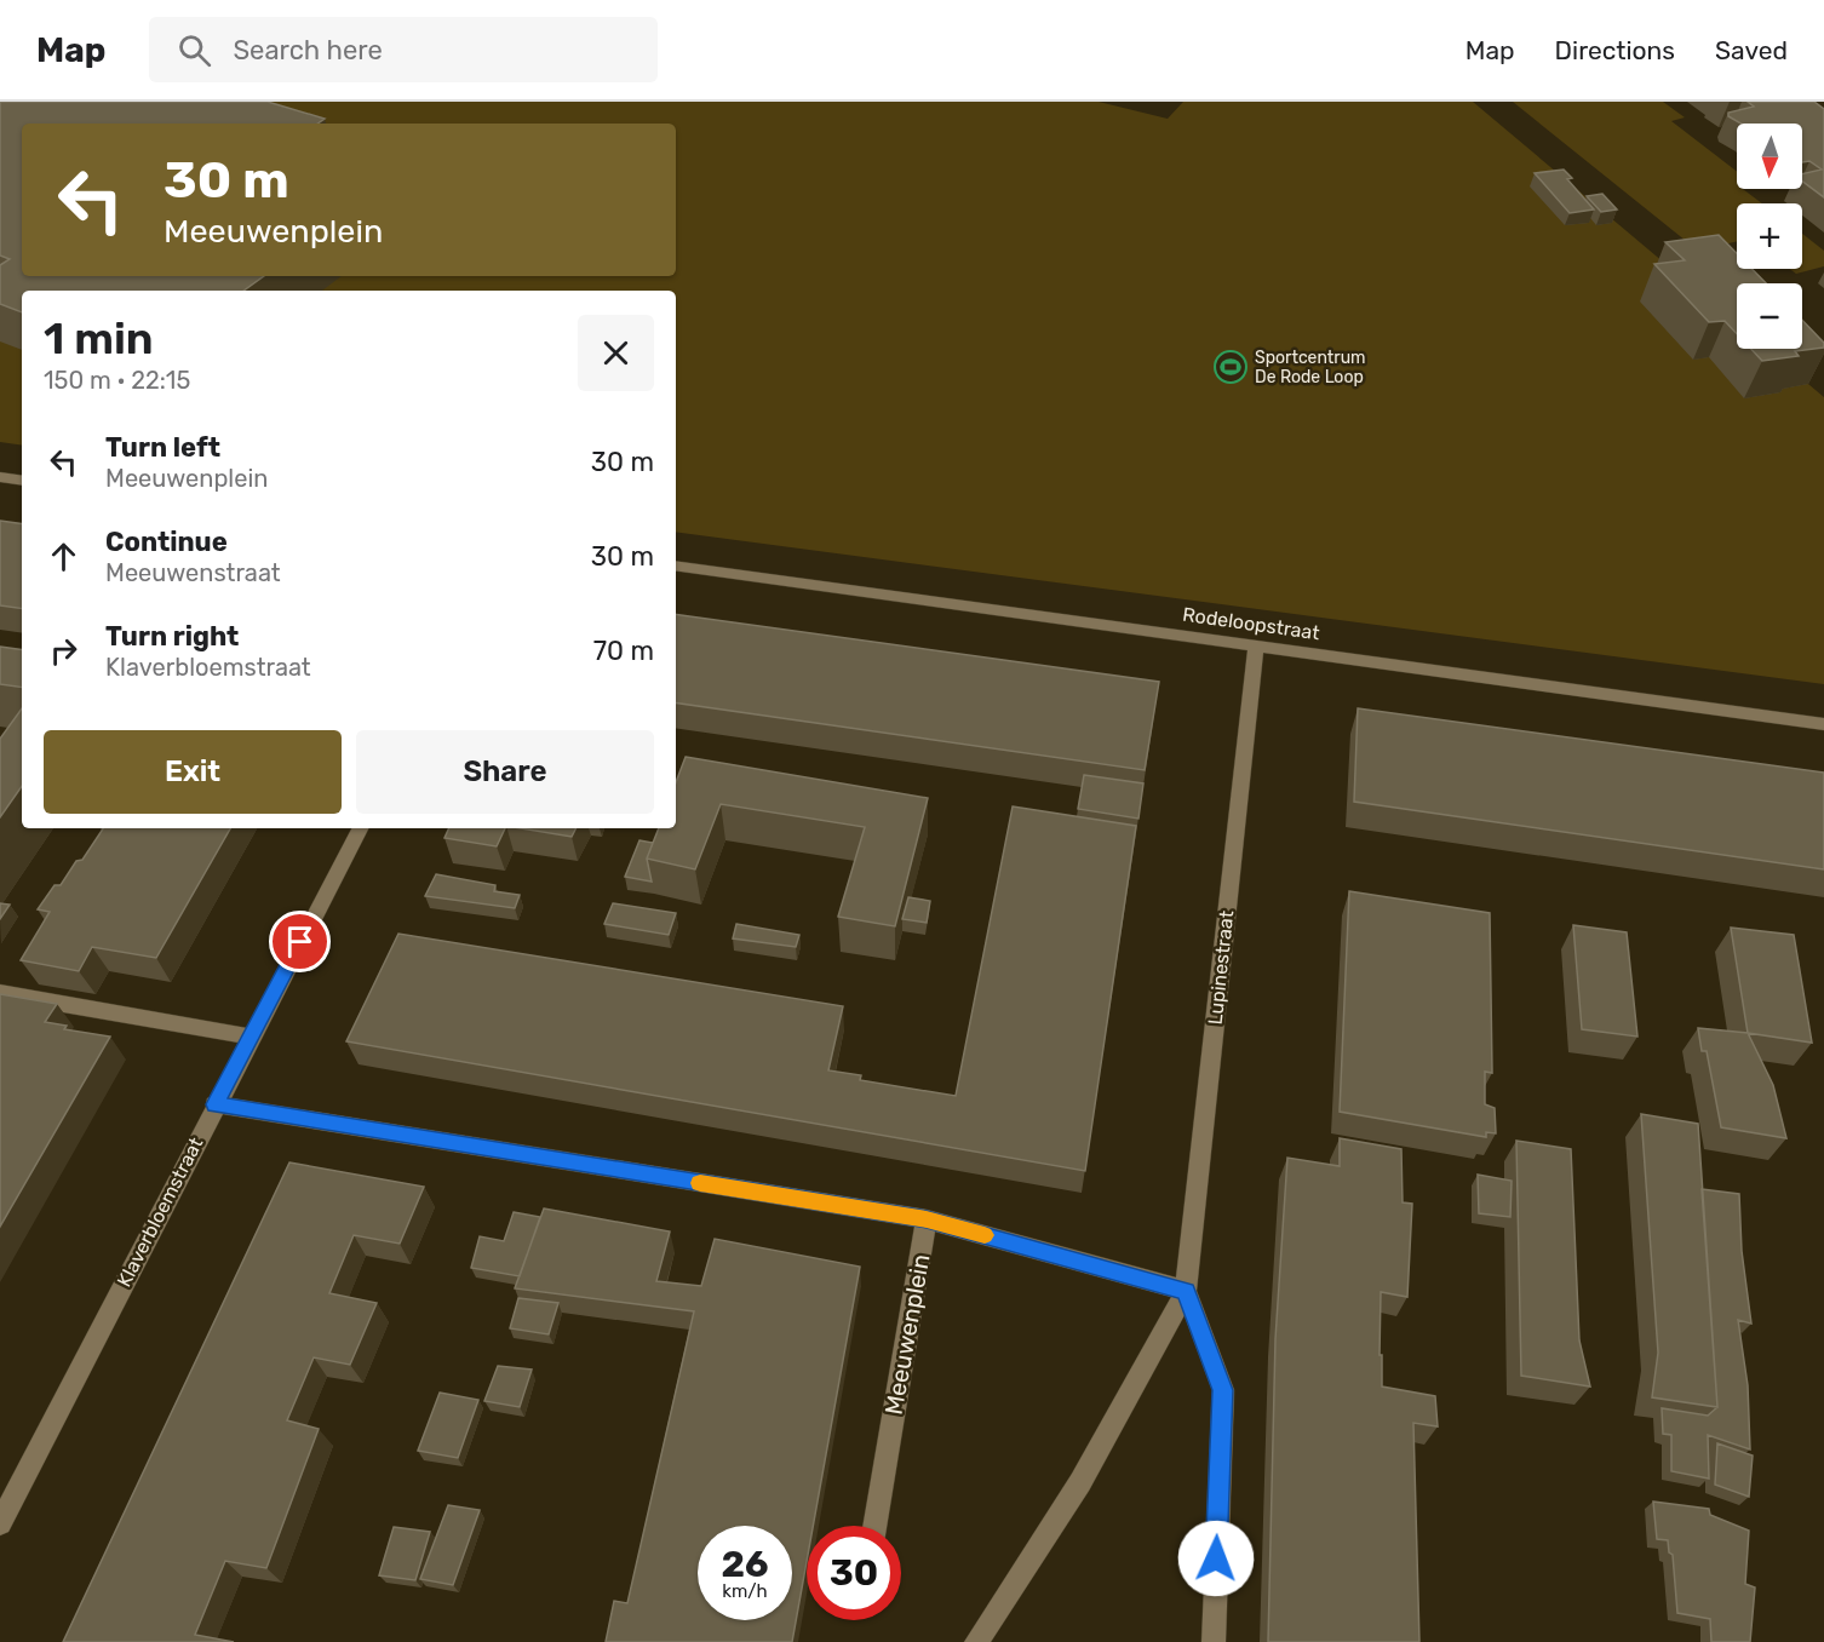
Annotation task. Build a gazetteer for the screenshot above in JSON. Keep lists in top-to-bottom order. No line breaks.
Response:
{"streets":{"street":["Rodeloopstraat","Lupinestraat","Klaverbloemstraat","Meeuwenplein"]},"crossings":[["Rodeloopstraat","Lupinestraat"]],"places":{"sports":["Sportcentrum De Rode Loop"]},"north":"bottom","page":{"header":"Map","search":"Search here","nav":["Map","Directions","Saved"],"map_buttons":["+","−"],"turn":["30 m","Meeuwenplein"],"heading":["1 min","150 m · 22:15"],"list":[{"name":"Turn left","note":"Meeuwenplein","value":"30 m"},{"name":"Continue","note":"Meeuwenstraat","value":"30 m"},{"name":"Turn right","note":"Klaverbloemstraat","value":"70 m"}],"buttons":["Exit","Share"],"speed":"26 km/h","limit":"30"}}
